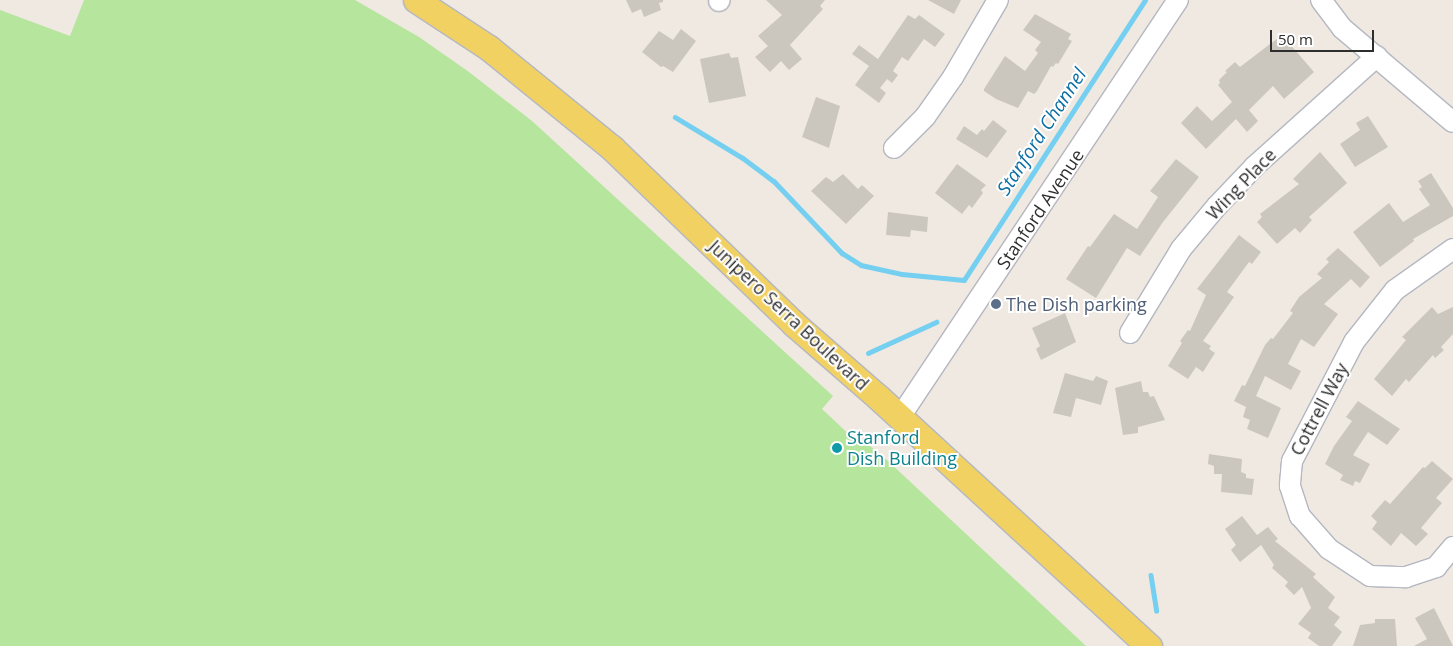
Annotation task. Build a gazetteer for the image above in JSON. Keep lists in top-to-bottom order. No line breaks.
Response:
{"streets":{"main road":["Junipero Serra Boulevard"],"street":["Wing Place","Stanford Avenue","Cottrell Way"]},"crossings":[["Stanford Avenue","Junipero Serra Boulevard"]],"water":["Stanford Channel"],"places":["The Dish parking","Stanford Dish Building"],"scale_bar":"50 m"}
